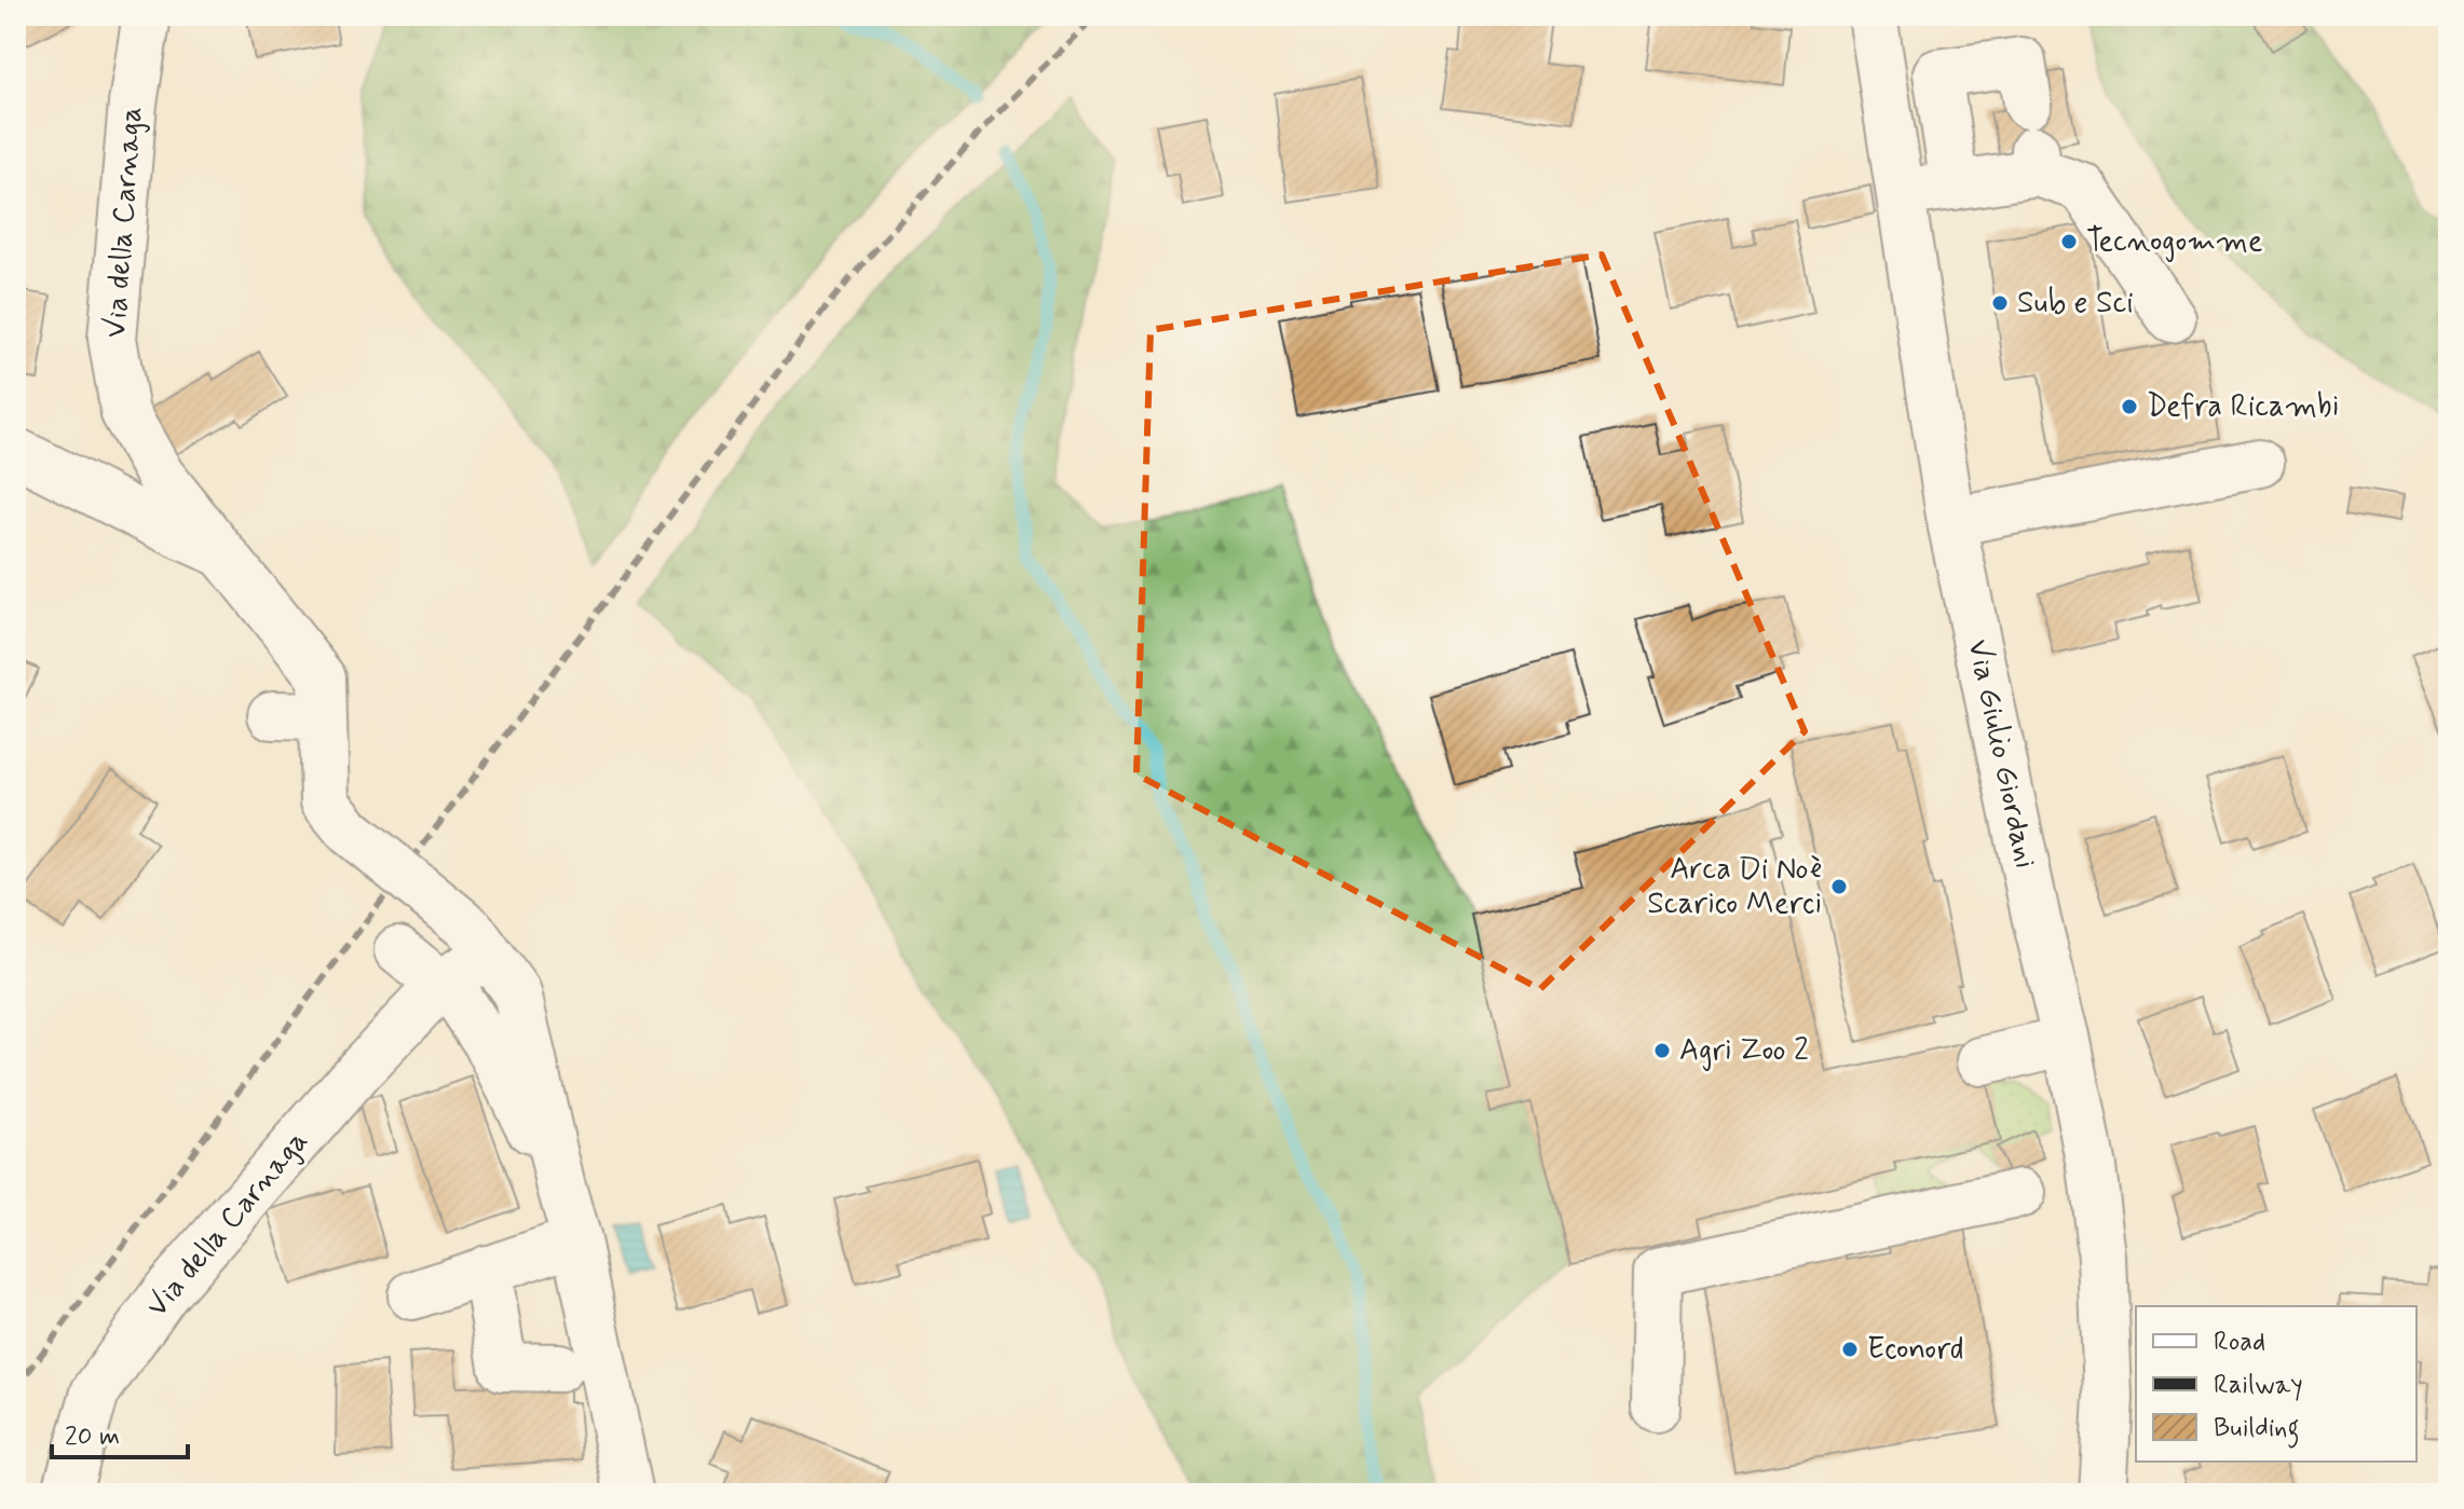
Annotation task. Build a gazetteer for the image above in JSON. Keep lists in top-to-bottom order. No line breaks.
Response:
{"streets":{"street":["Via della Carnaga","Via Giulio Giordani"]},"places":["Tecnogomme","Sub e Sci","Defra Ricambi","Arca Di Noè Scarico Merci","Agri Zoo 2","Econord"],"legend":["Road","Railway","Building"],"scale_bar":"20 m"}
